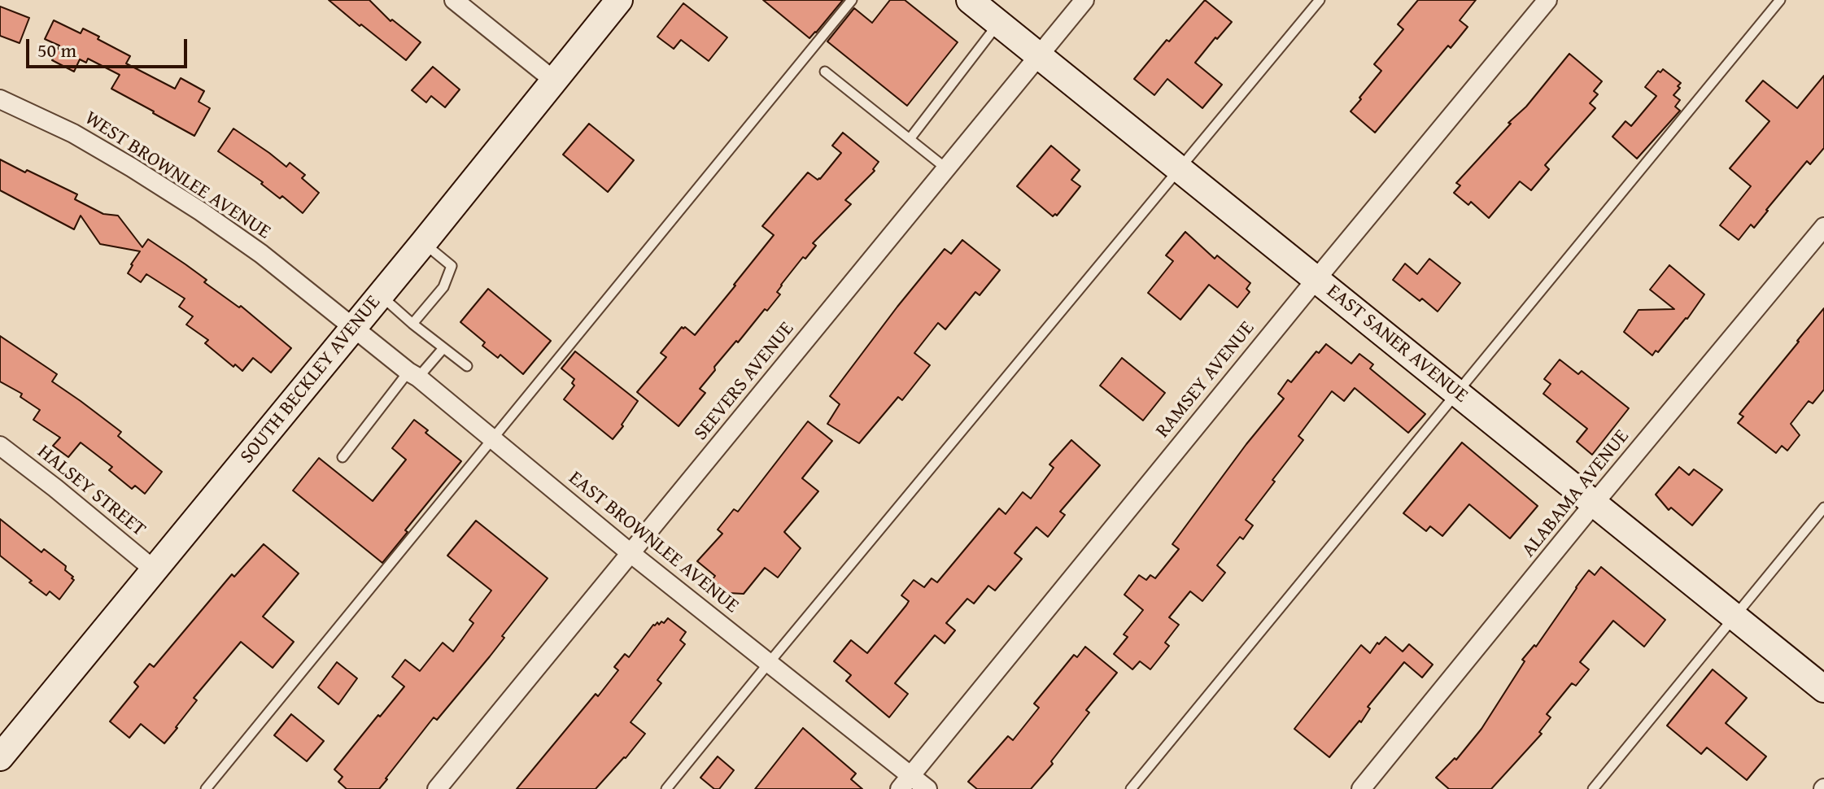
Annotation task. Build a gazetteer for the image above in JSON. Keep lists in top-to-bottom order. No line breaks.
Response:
{"streets":{"street":["WEST BROWNLEE AVENUE","EAST SANER AVENUE","SOUTH BECKLEY AVENUE","RAMSEY AVENUE","SEEVERS AVENUE","HALSEY STREET","ALABAMA AVENUE","EAST BROWNLEE AVENUE"]},"crossings":[["WEST BROWNLEE AVENUE","SOUTH BECKLEY AVENUE"],["WEST BROWNLEE AVENUE","EAST BROWNLEE AVENUE"],["EAST SANER AVENUE","RAMSEY AVENUE"],["EAST SANER AVENUE","SEEVERS AVENUE"],["EAST SANER AVENUE","ALABAMA AVENUE"],["SOUTH BECKLEY AVENUE","HALSEY STREET"],["SOUTH BECKLEY AVENUE","EAST BROWNLEE AVENUE"],["RAMSEY AVENUE","EAST BROWNLEE AVENUE"],["SEEVERS AVENUE","EAST BROWNLEE AVENUE"]],"scale_bar":"50 m"}
